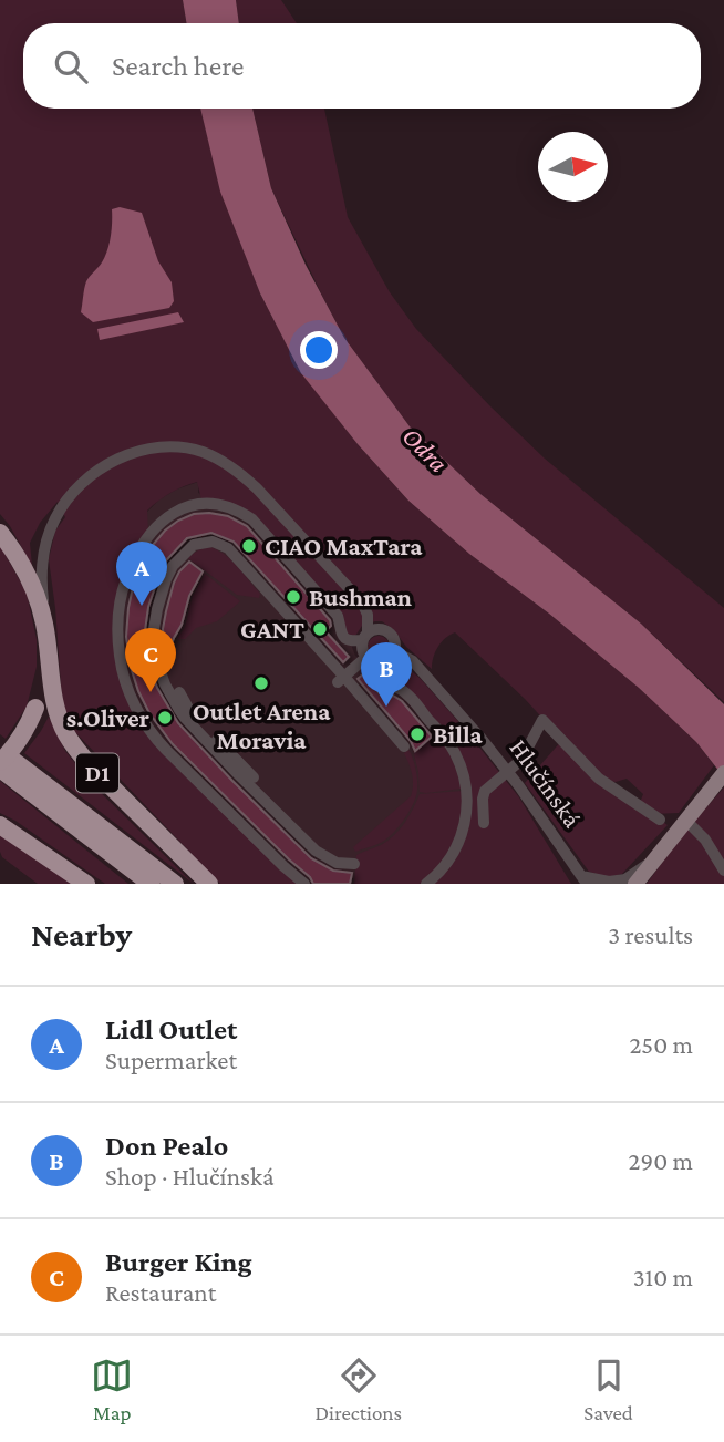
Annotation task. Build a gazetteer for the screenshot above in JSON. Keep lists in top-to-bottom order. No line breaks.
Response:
{"streets":{"highway":["D1"],"street":["Hlučínská"]},"water":["Odra"],"places":["CIAO MaxTara","Bushman","GANT","Outlet Arena Moravia","s.Oliver","Billa"],"north":"right","page":{"search":"Search here","pins":["A","C","B"],"heading":["Nearby","3 results"],"list":[{"mark":"A","name":"Lidl Outlet","note":"Supermarket","value":"250 m"},{"mark":"B","name":"Don Pealo","note":"Shop · Hlučínská","value":"290 m"},{"mark":"C","name":"Burger King","note":"Restaurant","value":"310 m"}],"nav":["Map","Directions","Saved"]}}
